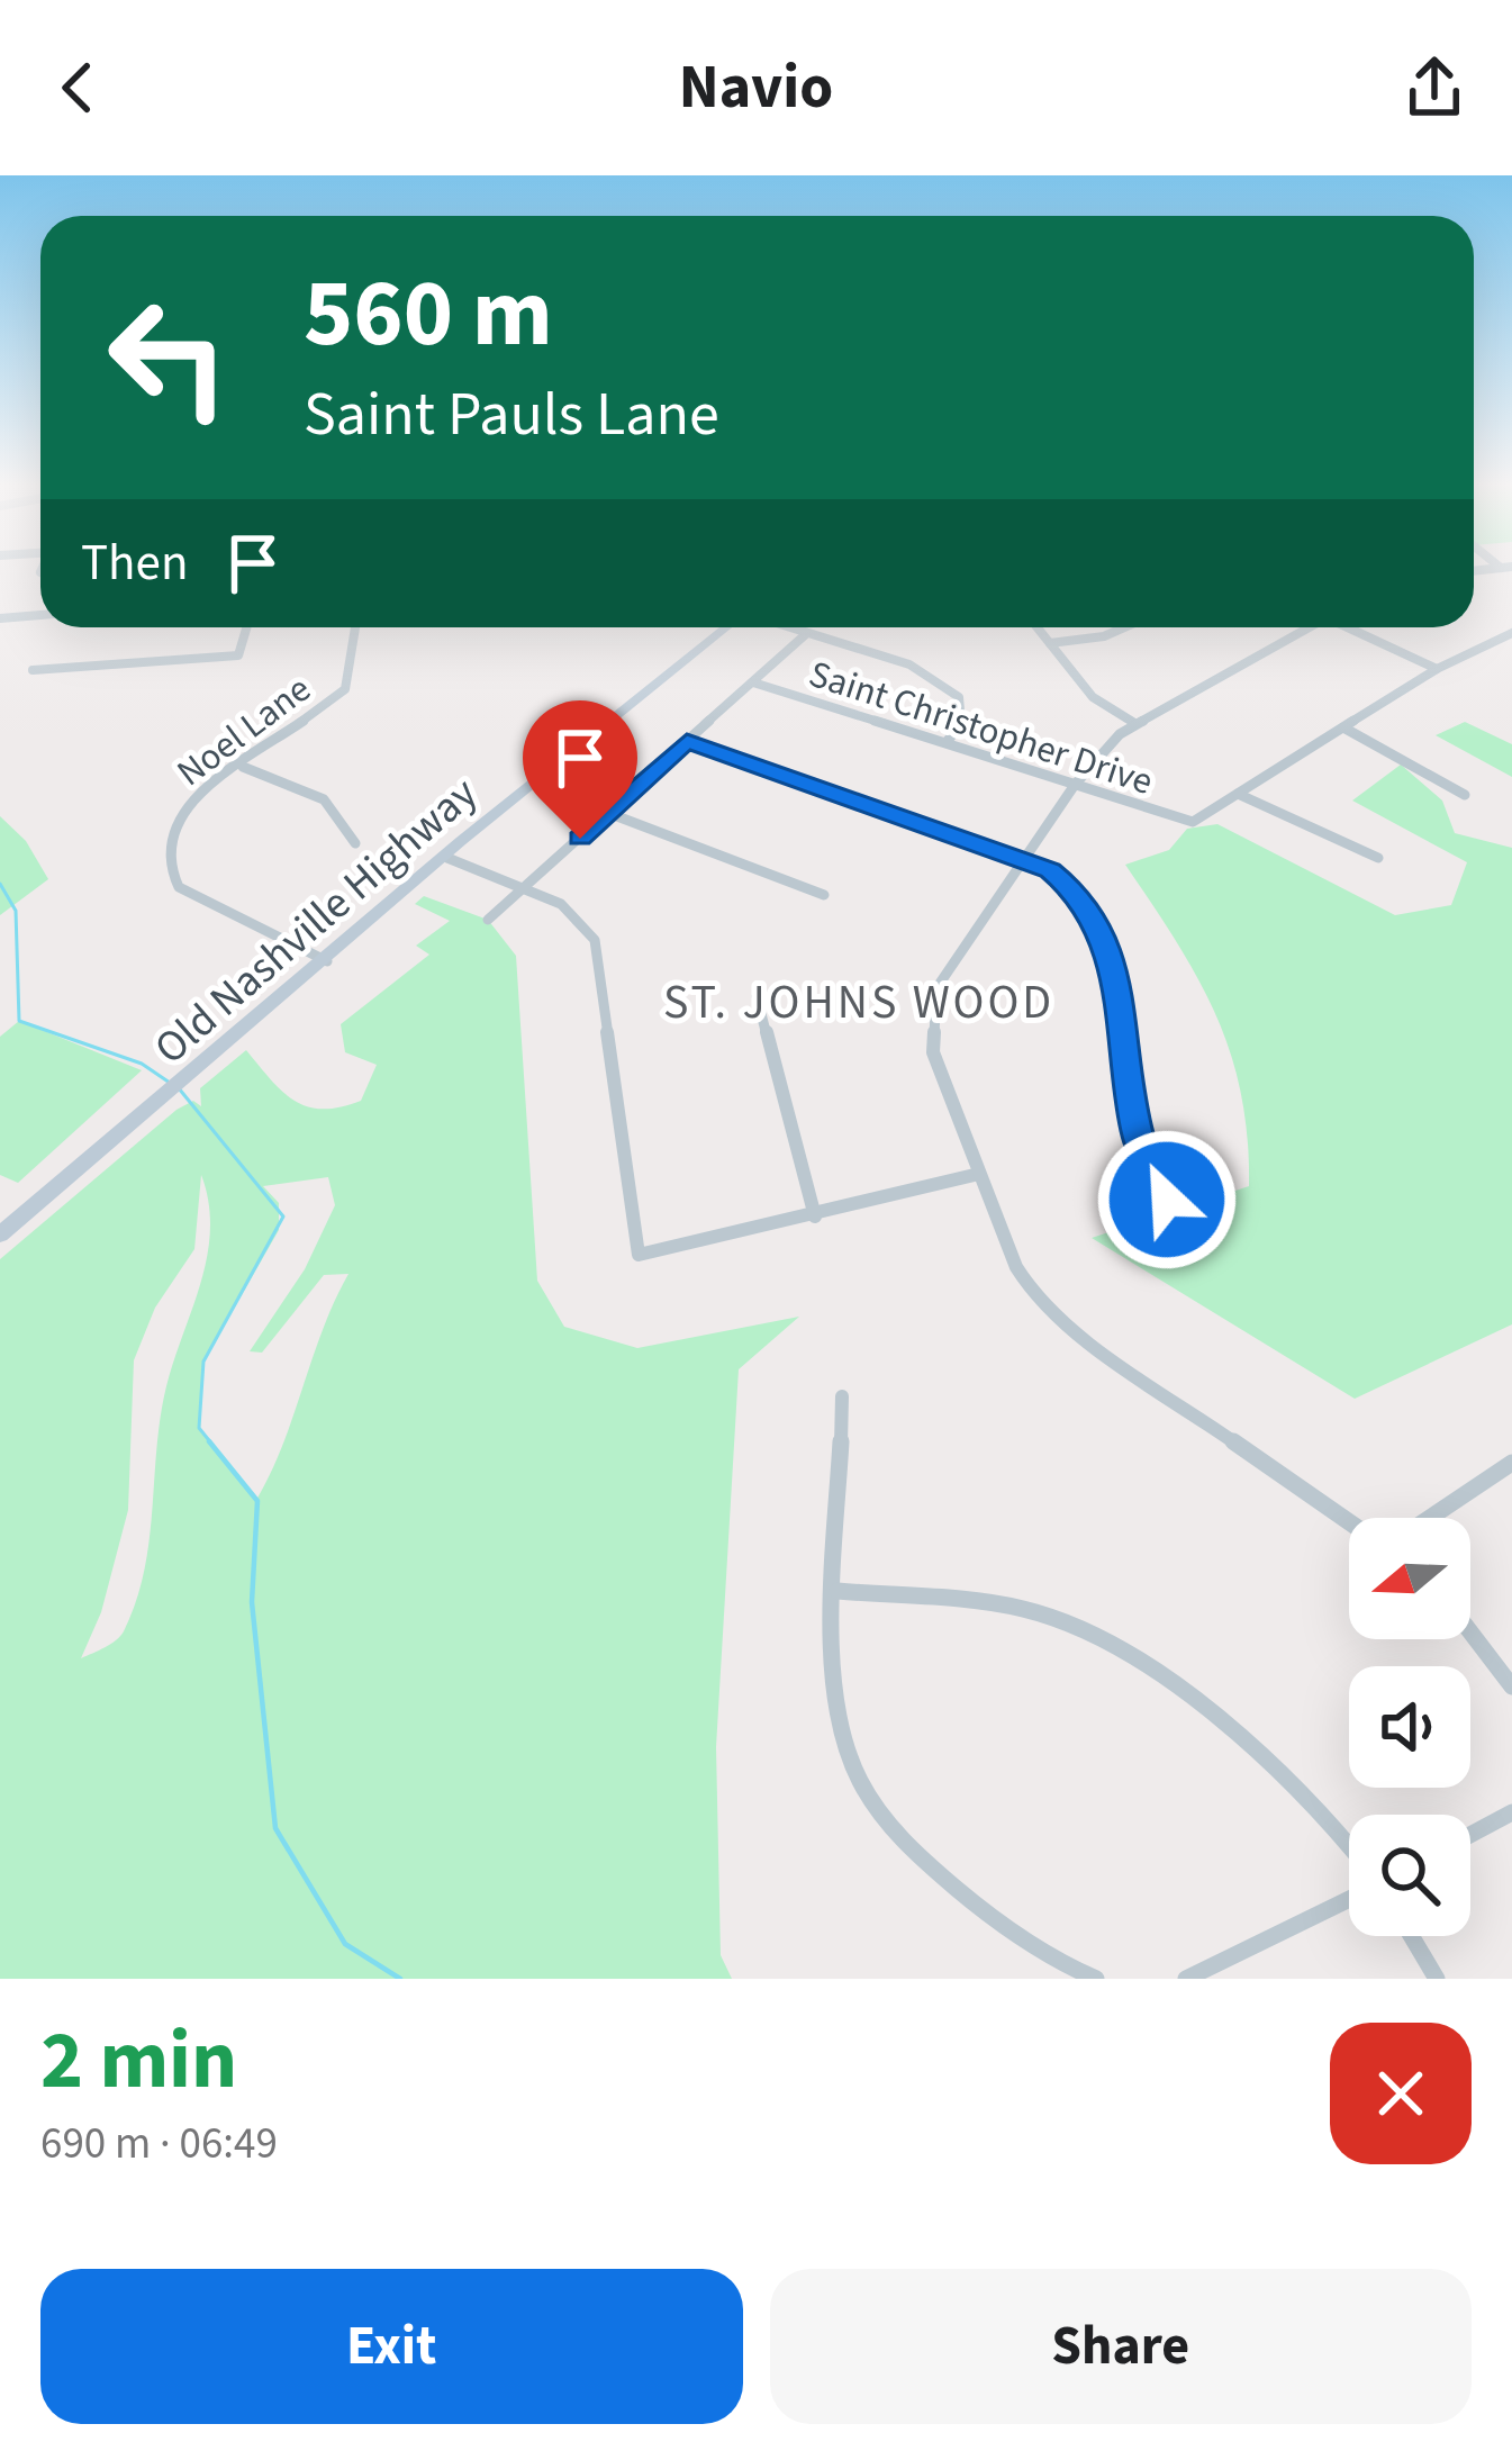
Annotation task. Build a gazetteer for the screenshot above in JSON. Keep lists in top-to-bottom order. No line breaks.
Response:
{"streets":{"main road":["Old Nashville Highway"],"street":["Saint Christopher Drive","Noel Lane"]},"crossings":[["Noel Lane","Old Nashville Highway"]],"districts":["ST. JOHNS WOOD"],"north":"left","page":{"header":"Navio","turn":["560 m","Saint Pauls Lane"],"then":"Then","heading":["2 min","690 m · 06:49"],"buttons":["Exit","Share"]}}
